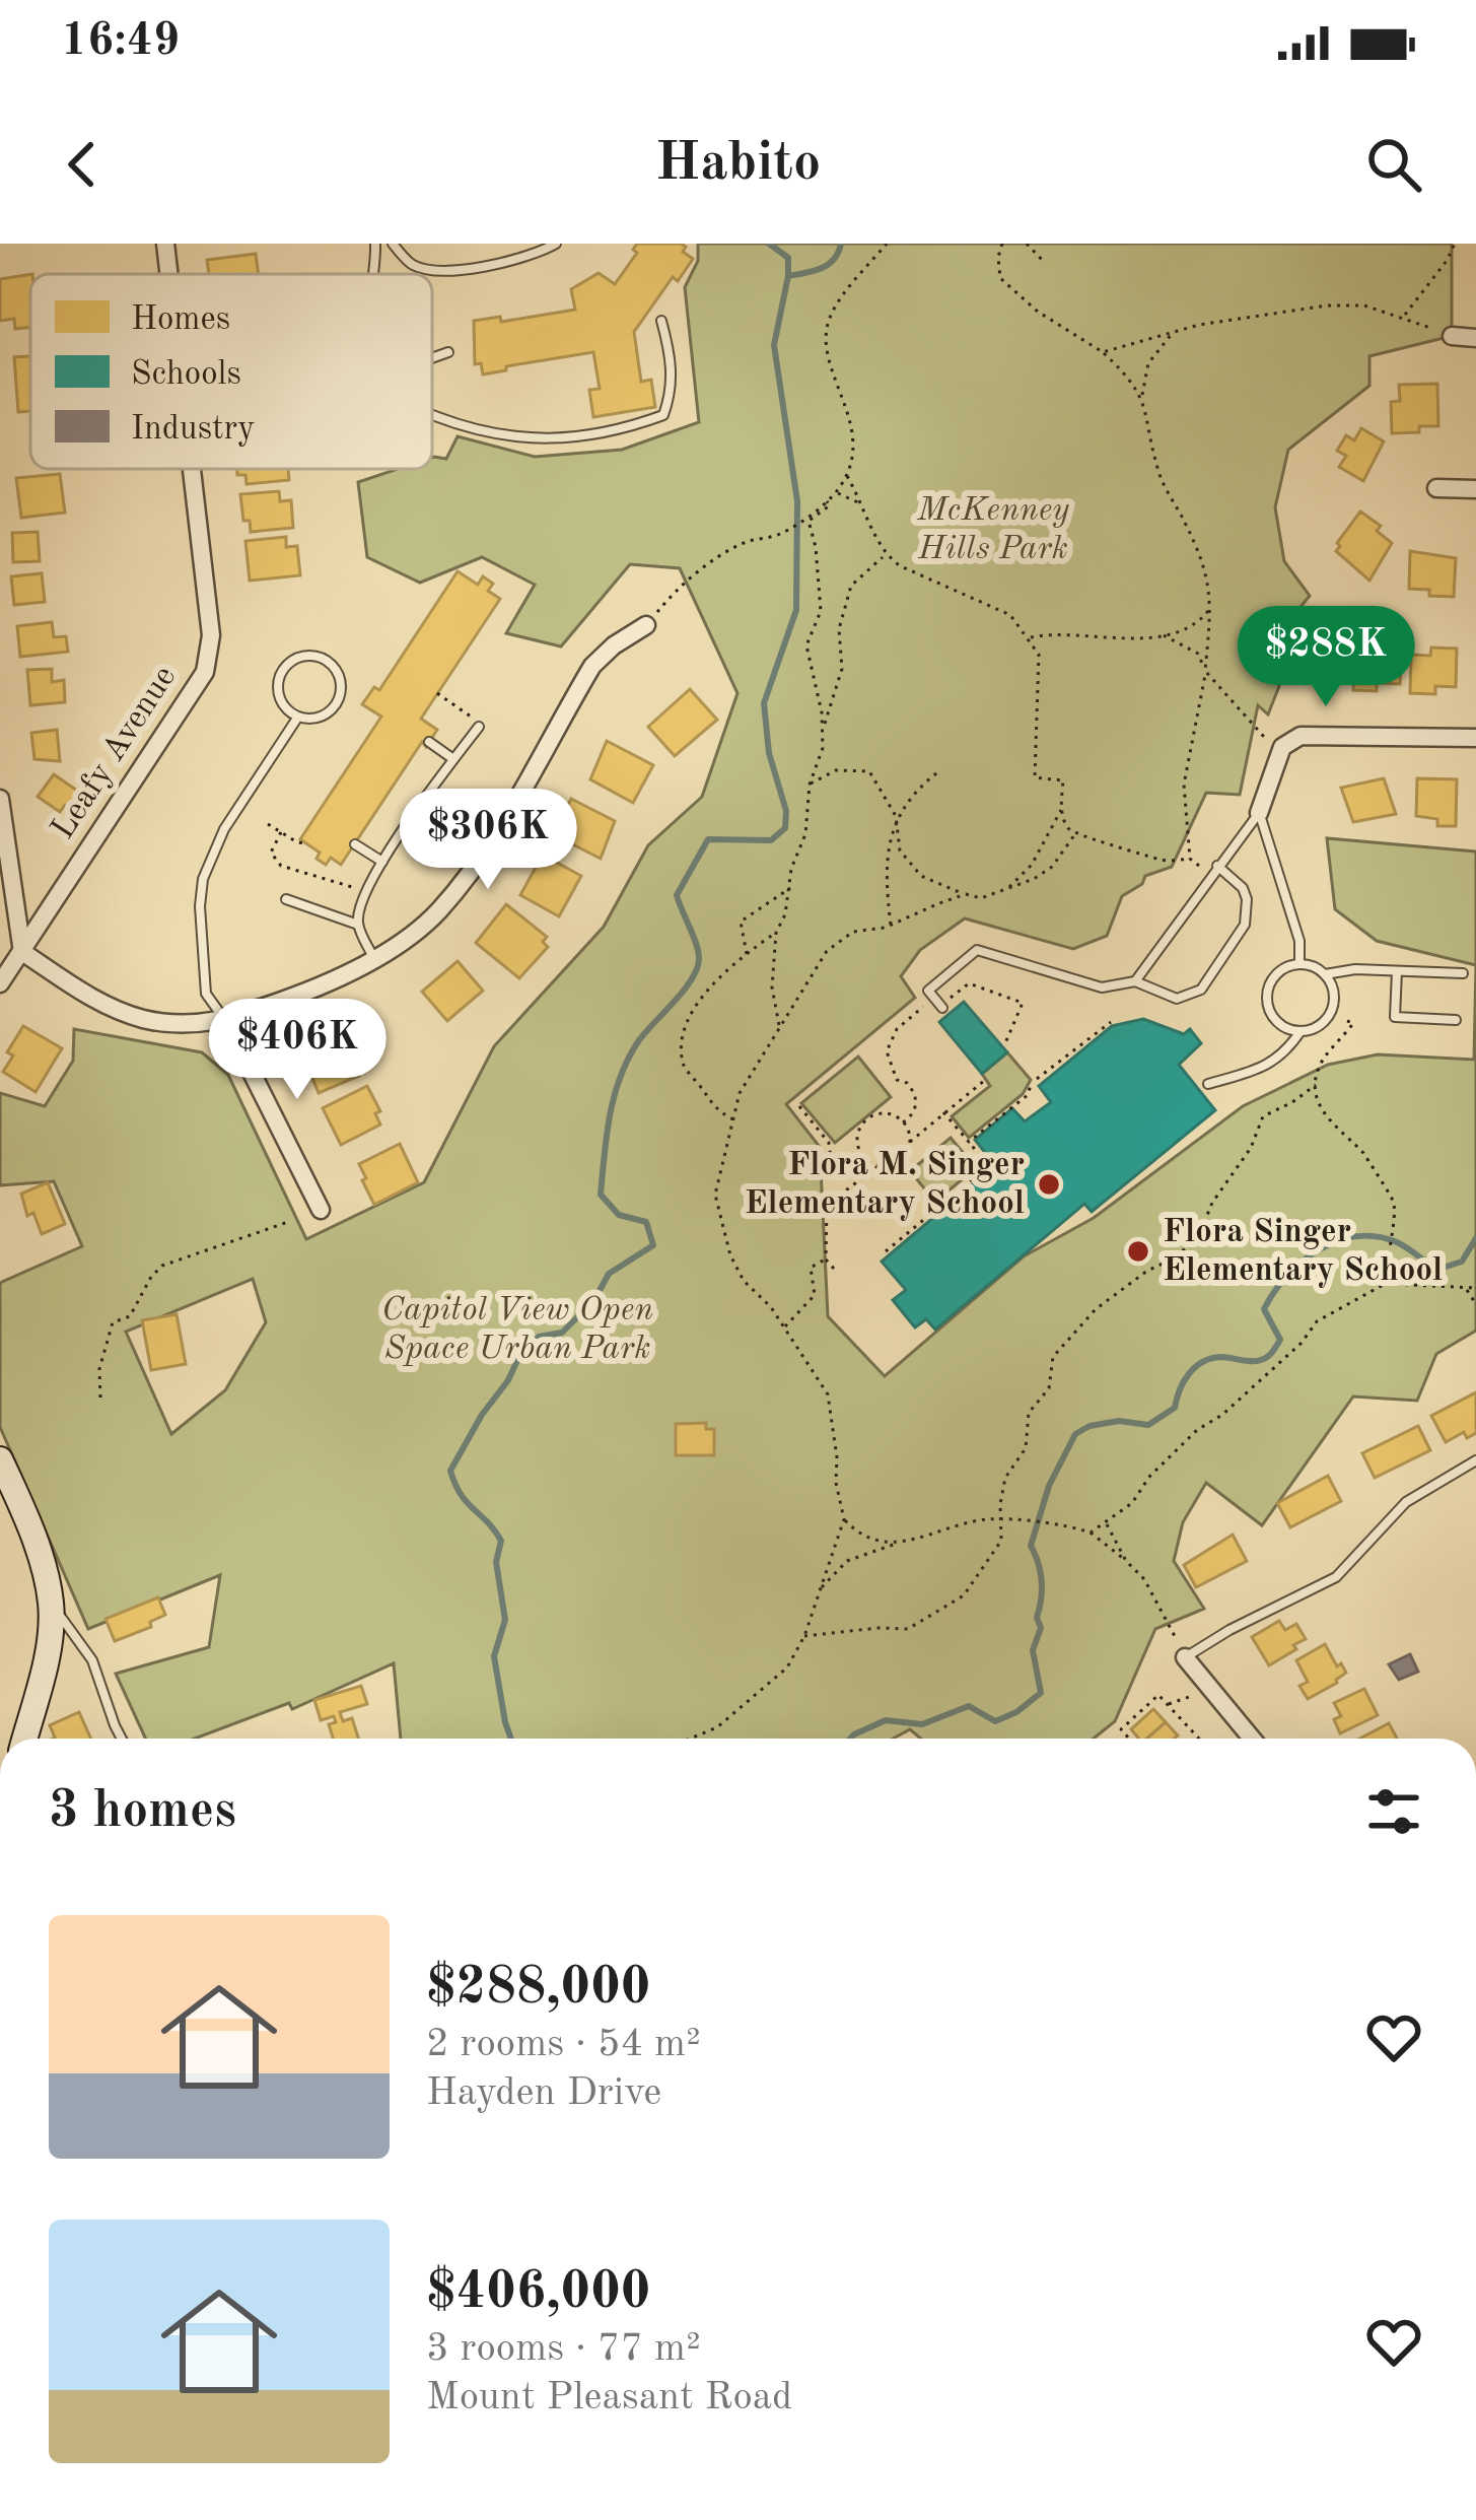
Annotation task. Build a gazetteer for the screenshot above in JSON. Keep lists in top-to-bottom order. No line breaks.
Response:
{"streets":{"street":["Leafy Avenue"]},"parks":["McKenney Hills Park","Capitol View Open Space Urban Park"],"places":["Flora M. Singer Elementary School","Flora Singer Elementary School"],"legend":["Homes","Schools","Industry"],"page":{"status":"16:49","header":"Habito","price":["$288K","$306K","$406K"],"heading":"3 homes","list":[{"name":"$288,000","note":"2 rooms · 54 m² · Hayden Drive"},{"name":"$406,000","note":"3 rooms · 77 m² · Mount Pleasant Road"}]}}
